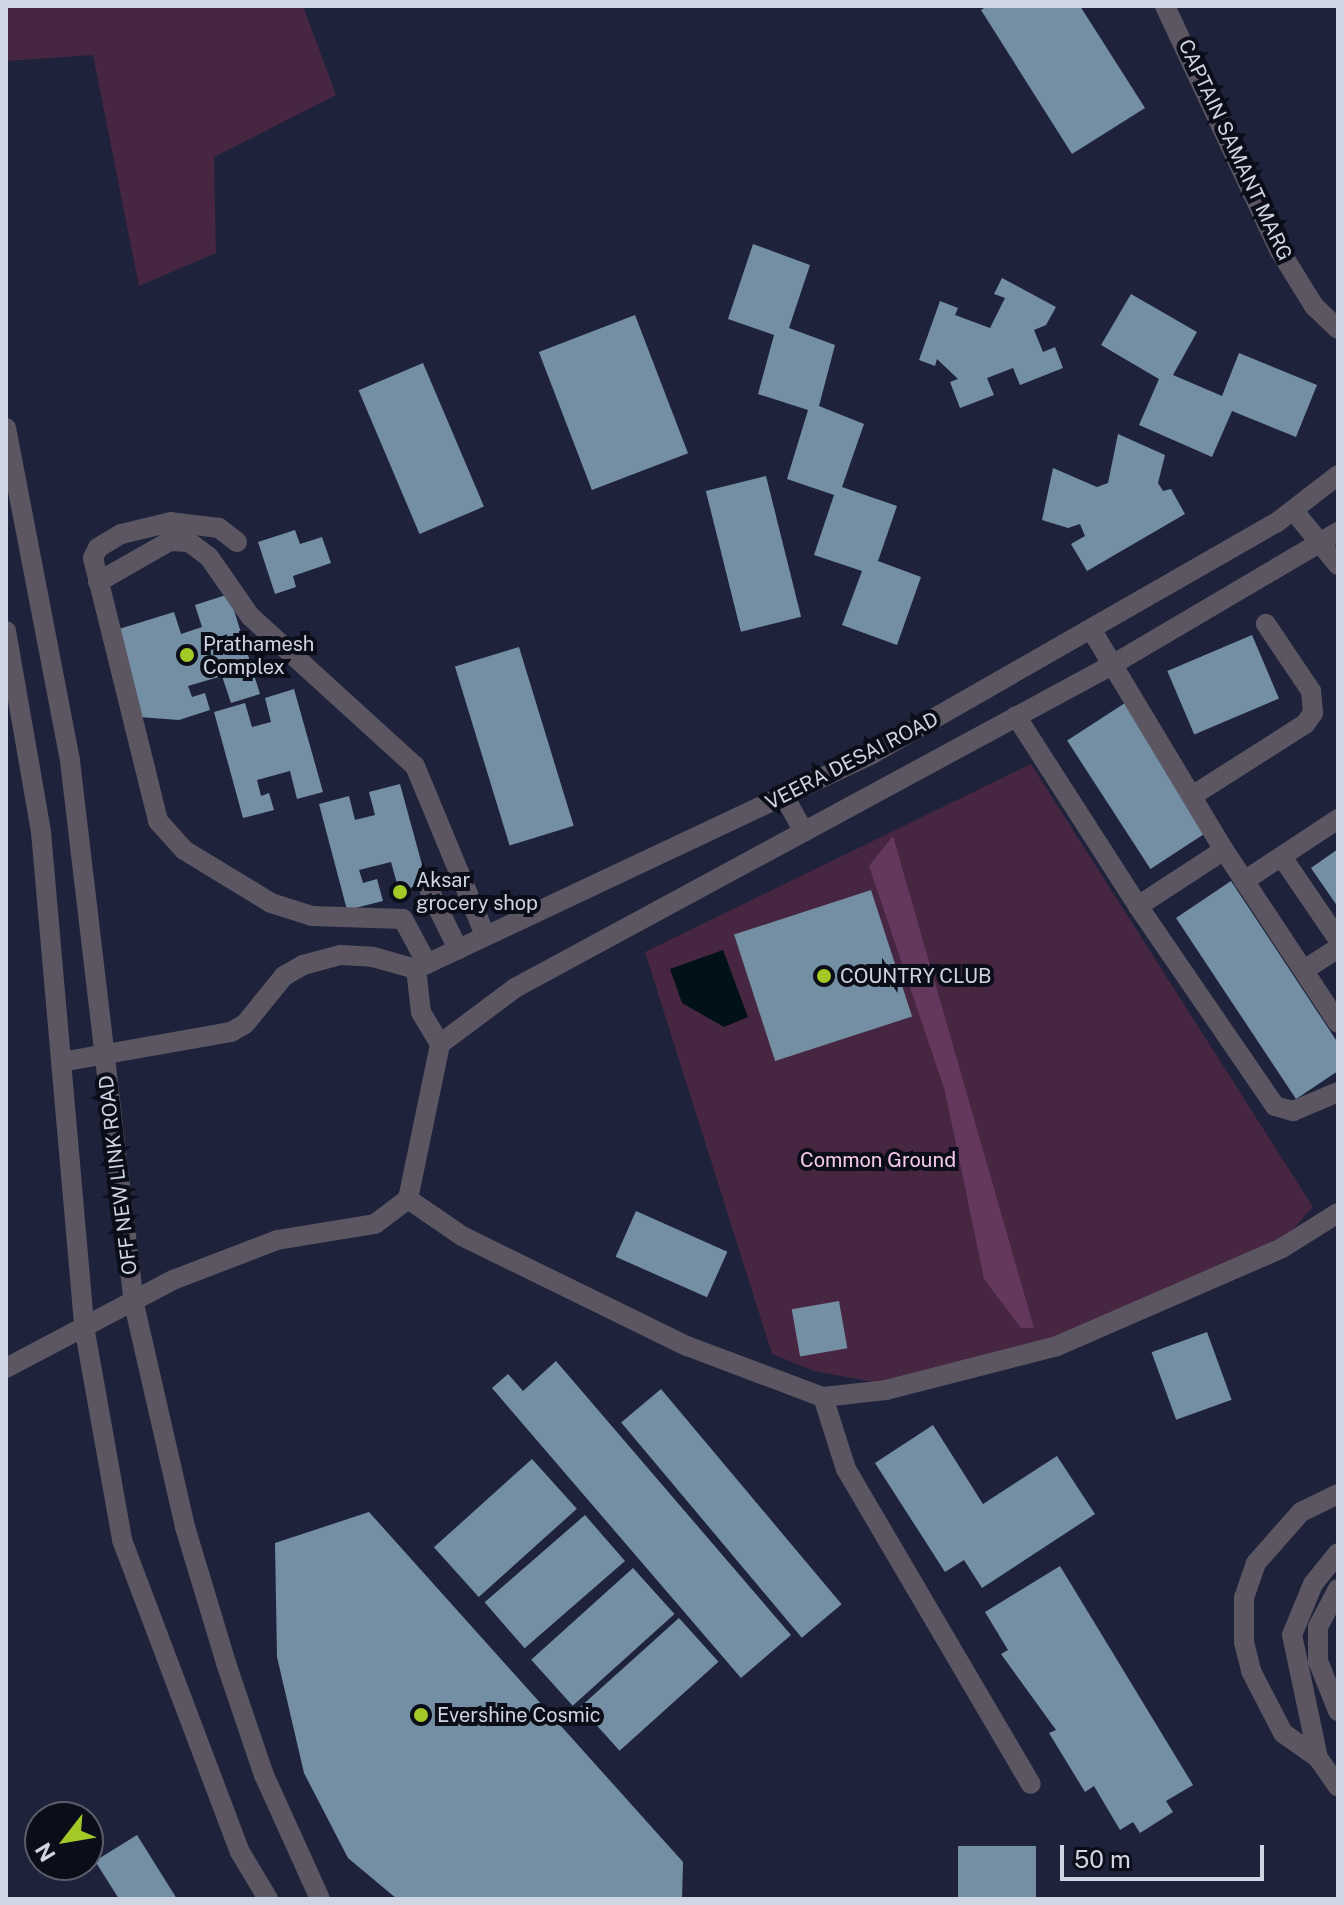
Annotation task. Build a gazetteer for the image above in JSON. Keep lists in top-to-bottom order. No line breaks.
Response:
{"streets":{"street":["CAPTAIN SAMANT MARG","VEERA DESAI ROAD","OFF NEW LINK ROAD"]},"parks":["Common Ground"],"places":["Prathamesh Complex","Aksar grocery shop","COUNTRY CLUB","Evershine Cosmic"],"scale_bar":"50 m","north":"bottom left"}
